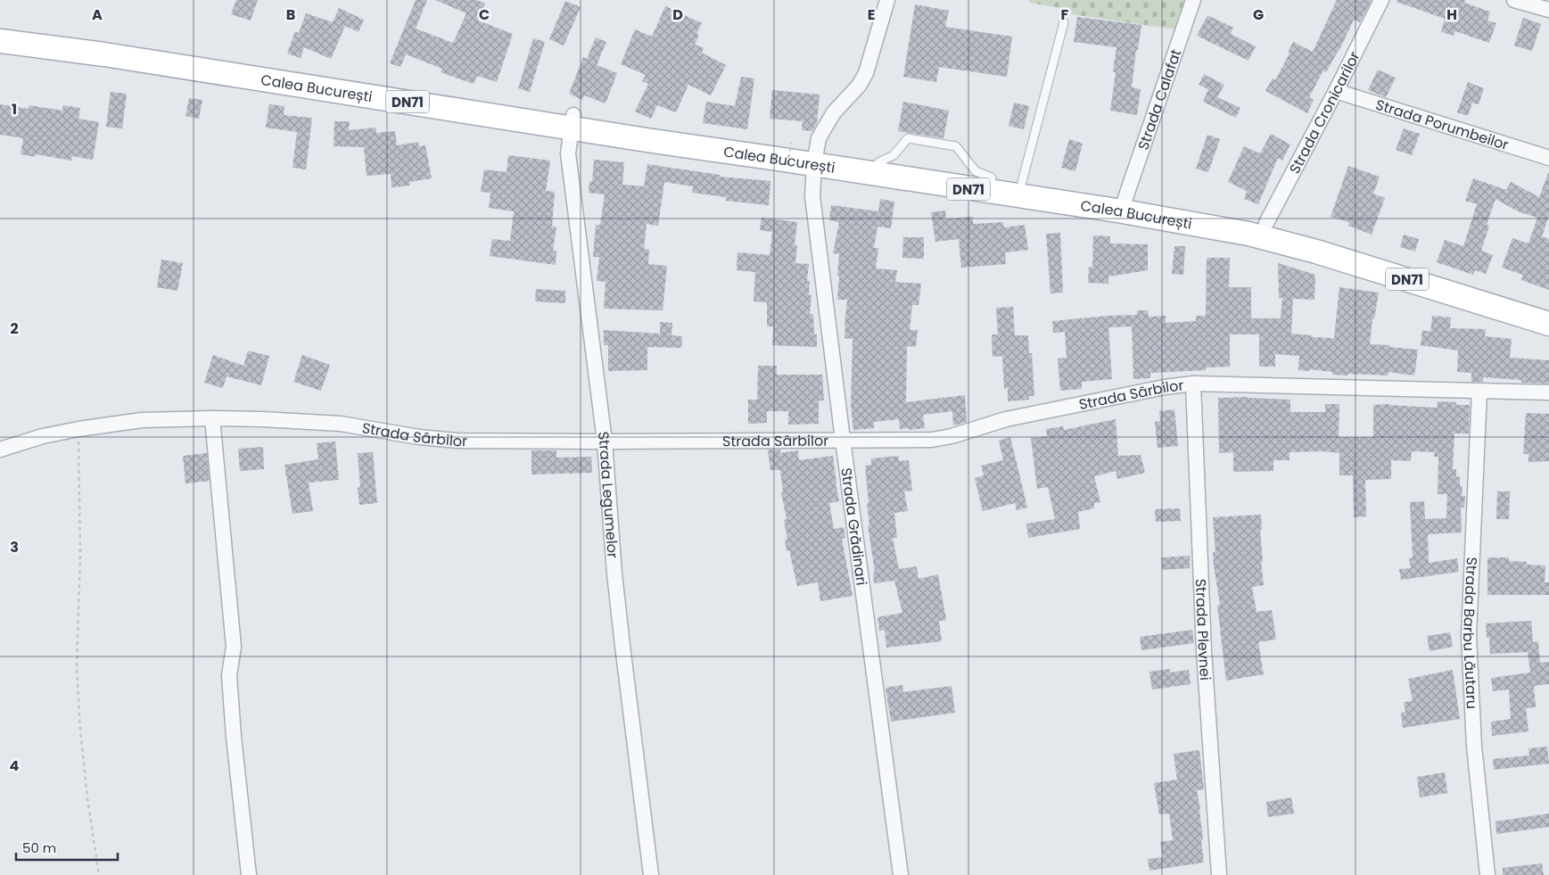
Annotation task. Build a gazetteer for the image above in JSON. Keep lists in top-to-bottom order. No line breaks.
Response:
{"streets":{"main road":["Calea București","DN71"],"street":["Strada Calafat","Strada Cronicarilor","Strada Porumbeilor","Strada Sârbilor","Strada Legumelor","Strada Grădinari","Strada Plevnei","Strada Barbu Lăutaru"]},"crossings":[["Calea București","Strada Calafat"],["Calea București","Strada Cronicarilor"],["Calea București","Strada Legumelor"],["Calea București","Strada Grădinari"],["Strada Cronicarilor","Strada Porumbeilor"],["Strada Sârbilor","Strada Legumelor"],["Strada Sârbilor","Strada Grădinari"],["Strada Sârbilor","Strada Plevnei"],["Strada Sârbilor","Strada Barbu Lăutaru"]],"scale_bar":"50 m","grid":{"columns":["A","B","C","D","E","F","G","H"],"rows":["1","2","3","4"]}}
